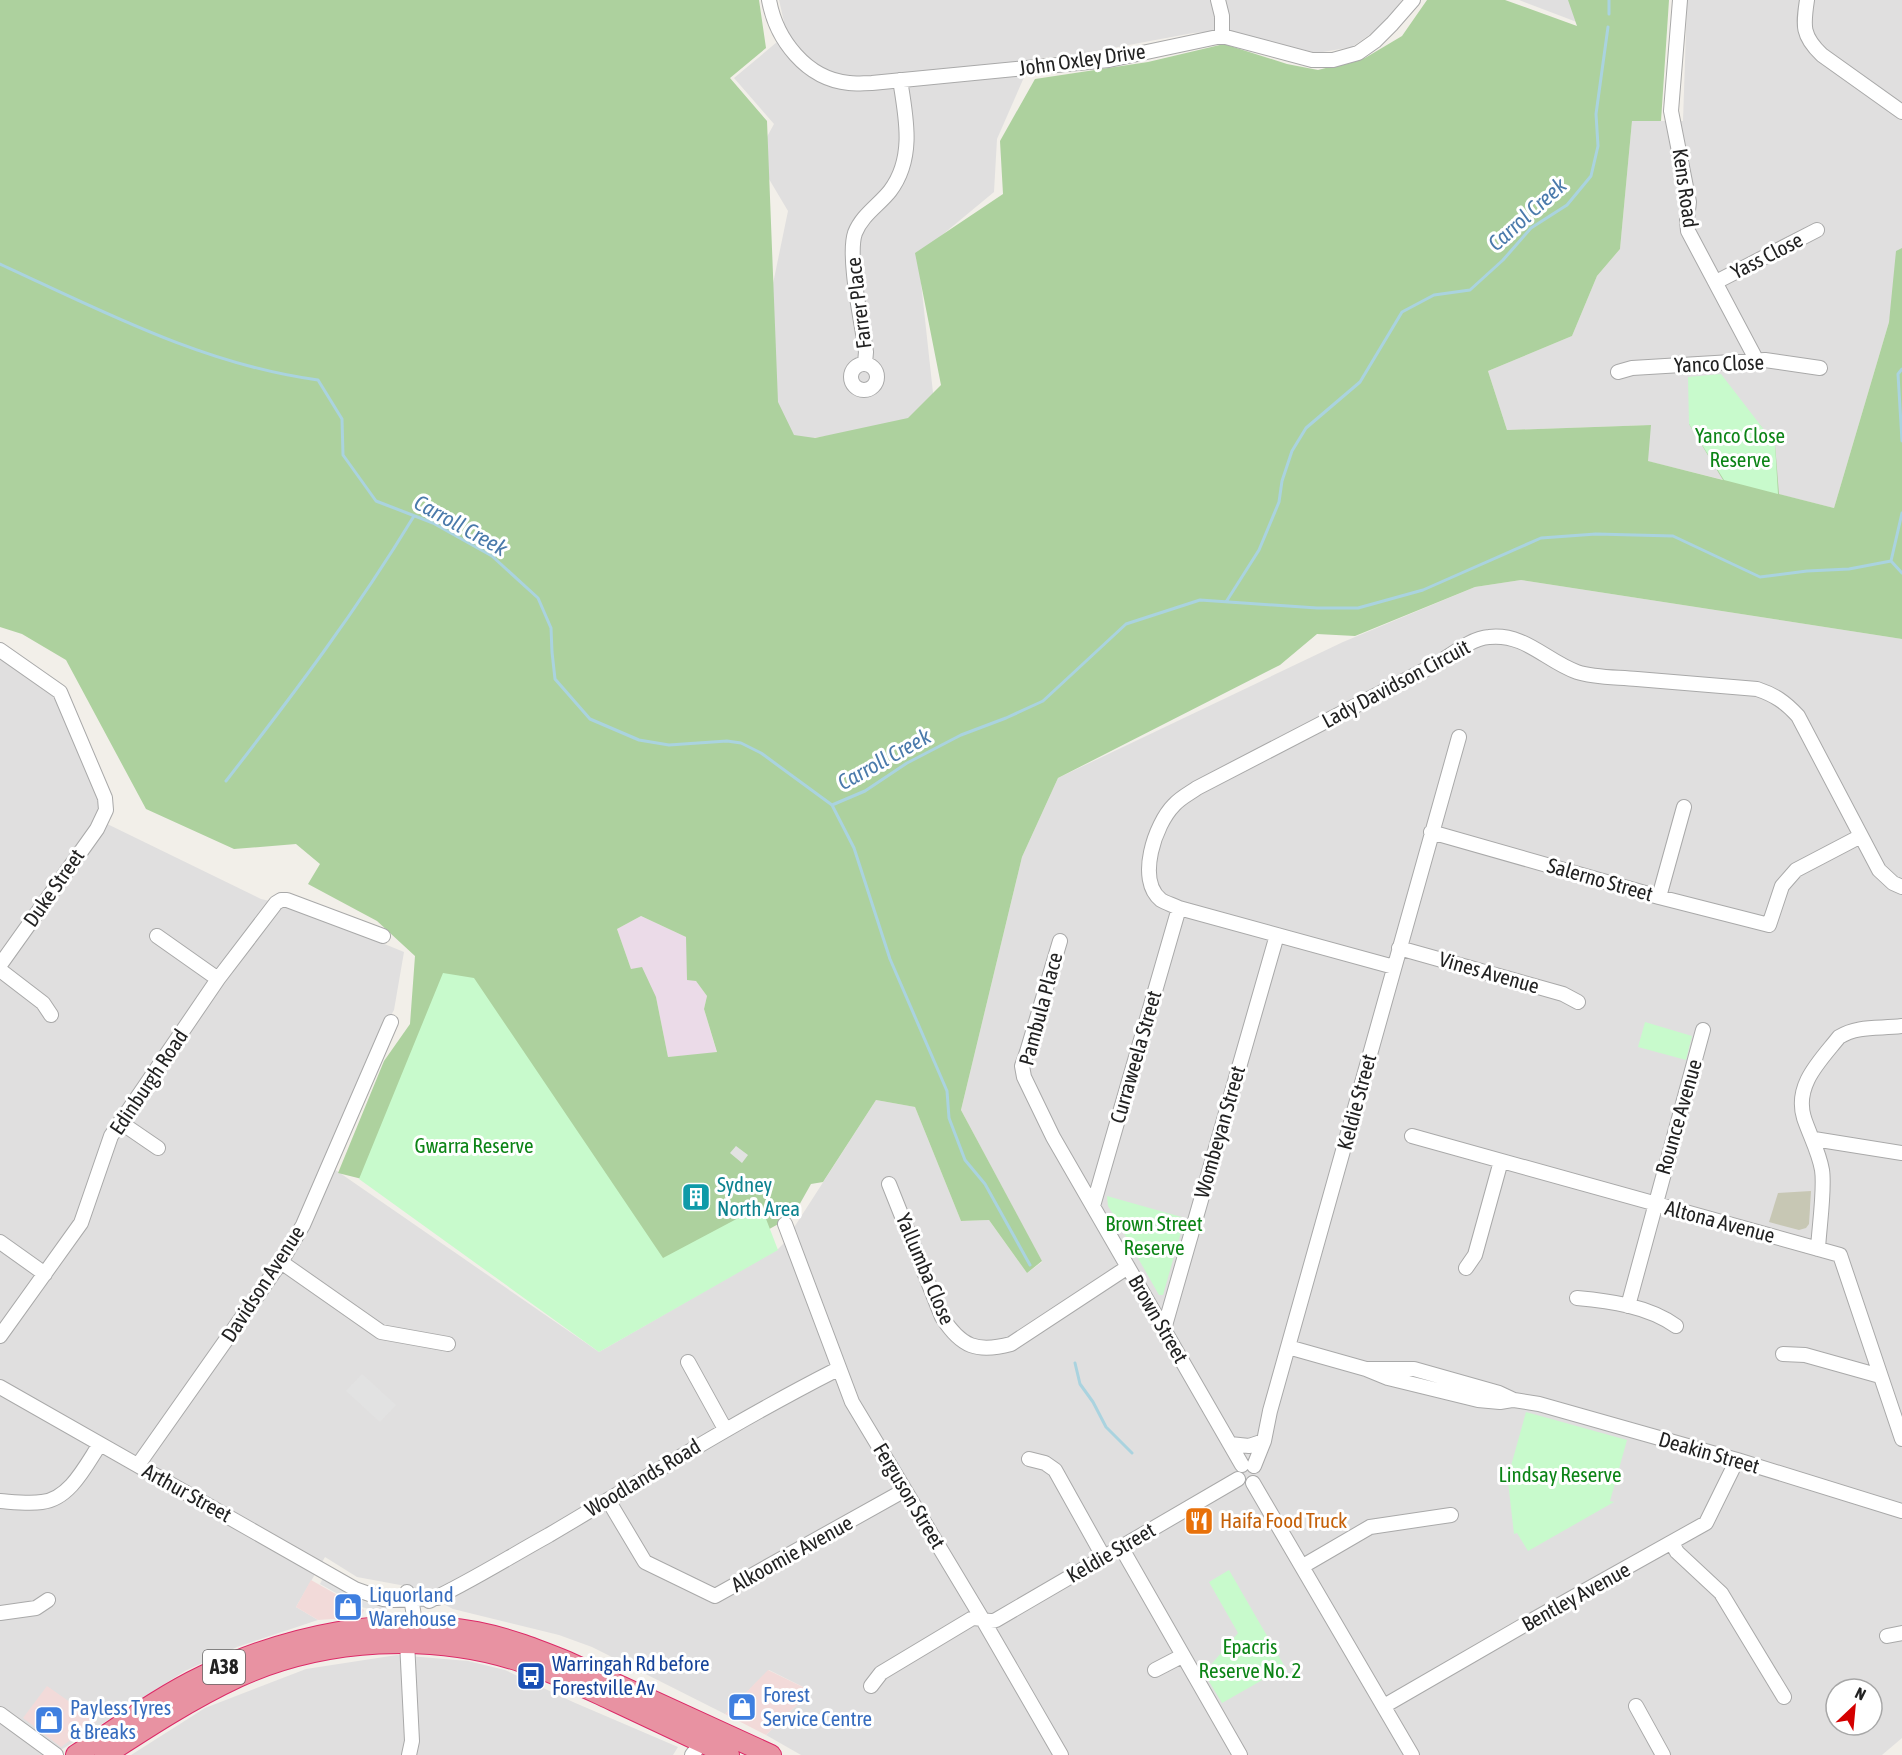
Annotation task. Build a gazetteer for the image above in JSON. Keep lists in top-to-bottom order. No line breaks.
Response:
{"streets":{"highway":["A38"],"street":["John Oxley Drive","Kens Road","Yass Close","Farrer Place","Yanco Close","Lady Davidson Circuit","Salerno Street","Duke Street","Vines Avenue","Pambula Place","Curraweela Street","Edinburgh Road","Keldie Street","Rounce Avenue","Wombeyan Street","Altona Avenue","Yallumba Close","Davidson Avenue","Brown Street","Deakin Street","Woodlands Road","Arthur Street","Ferguson Street","Alkoomie Avenue","Bentley Avenue"]},"crossings":[["John Oxley Drive","Farrer Place"],["Kens Road","Yass Close"],["Kens Road","Yanco Close"],["Lady Davidson Circuit","Salerno Street"],["Lady Davidson Circuit","Curraweela Street"],["Lady Davidson Circuit","Keldie Street"],["Lady Davidson Circuit","Wombeyan Street"],["Salerno Street","Keldie Street"],["Vines Avenue","Keldie Street"],["Pambula Place","Brown Street"],["Curraweela Street","Brown Street"],["Keldie Street","Brown Street"],["Keldie Street","Deakin Street"],["Keldie Street","Ferguson Street"],["Rounce Avenue","Altona Avenue"],["Wombeyan Street","Brown Street"],["Yallumba Close","Brown Street"],["Davidson Avenue","Arthur Street"],["Deakin Street","Bentley Avenue"],["Woodlands Road","Arthur Street"],["Woodlands Road","Ferguson Street"],["Woodlands Road","Alkoomie Avenue"],["Woodlands Road","A38"],["Arthur Street","A38"],["Ferguson Street","Alkoomie Avenue"]],"water":["Carrol Creek","Carroll Creek"],"parks":["Yanco Close Reserve","Gwarra Reserve","Brown Street Reserve","Lindsay Reserve","Epacris Reserve No. 2"],"places":{"building":["Sydney North Area"],"restaurant":["Haifa Food Truck"],"shop":["Liquorland Warehouse","Forest Service Centre","Payless Tyres & Breaks"],"bus stop":["Warringah Rd before Forestville Av"]},"north":"top right"}
